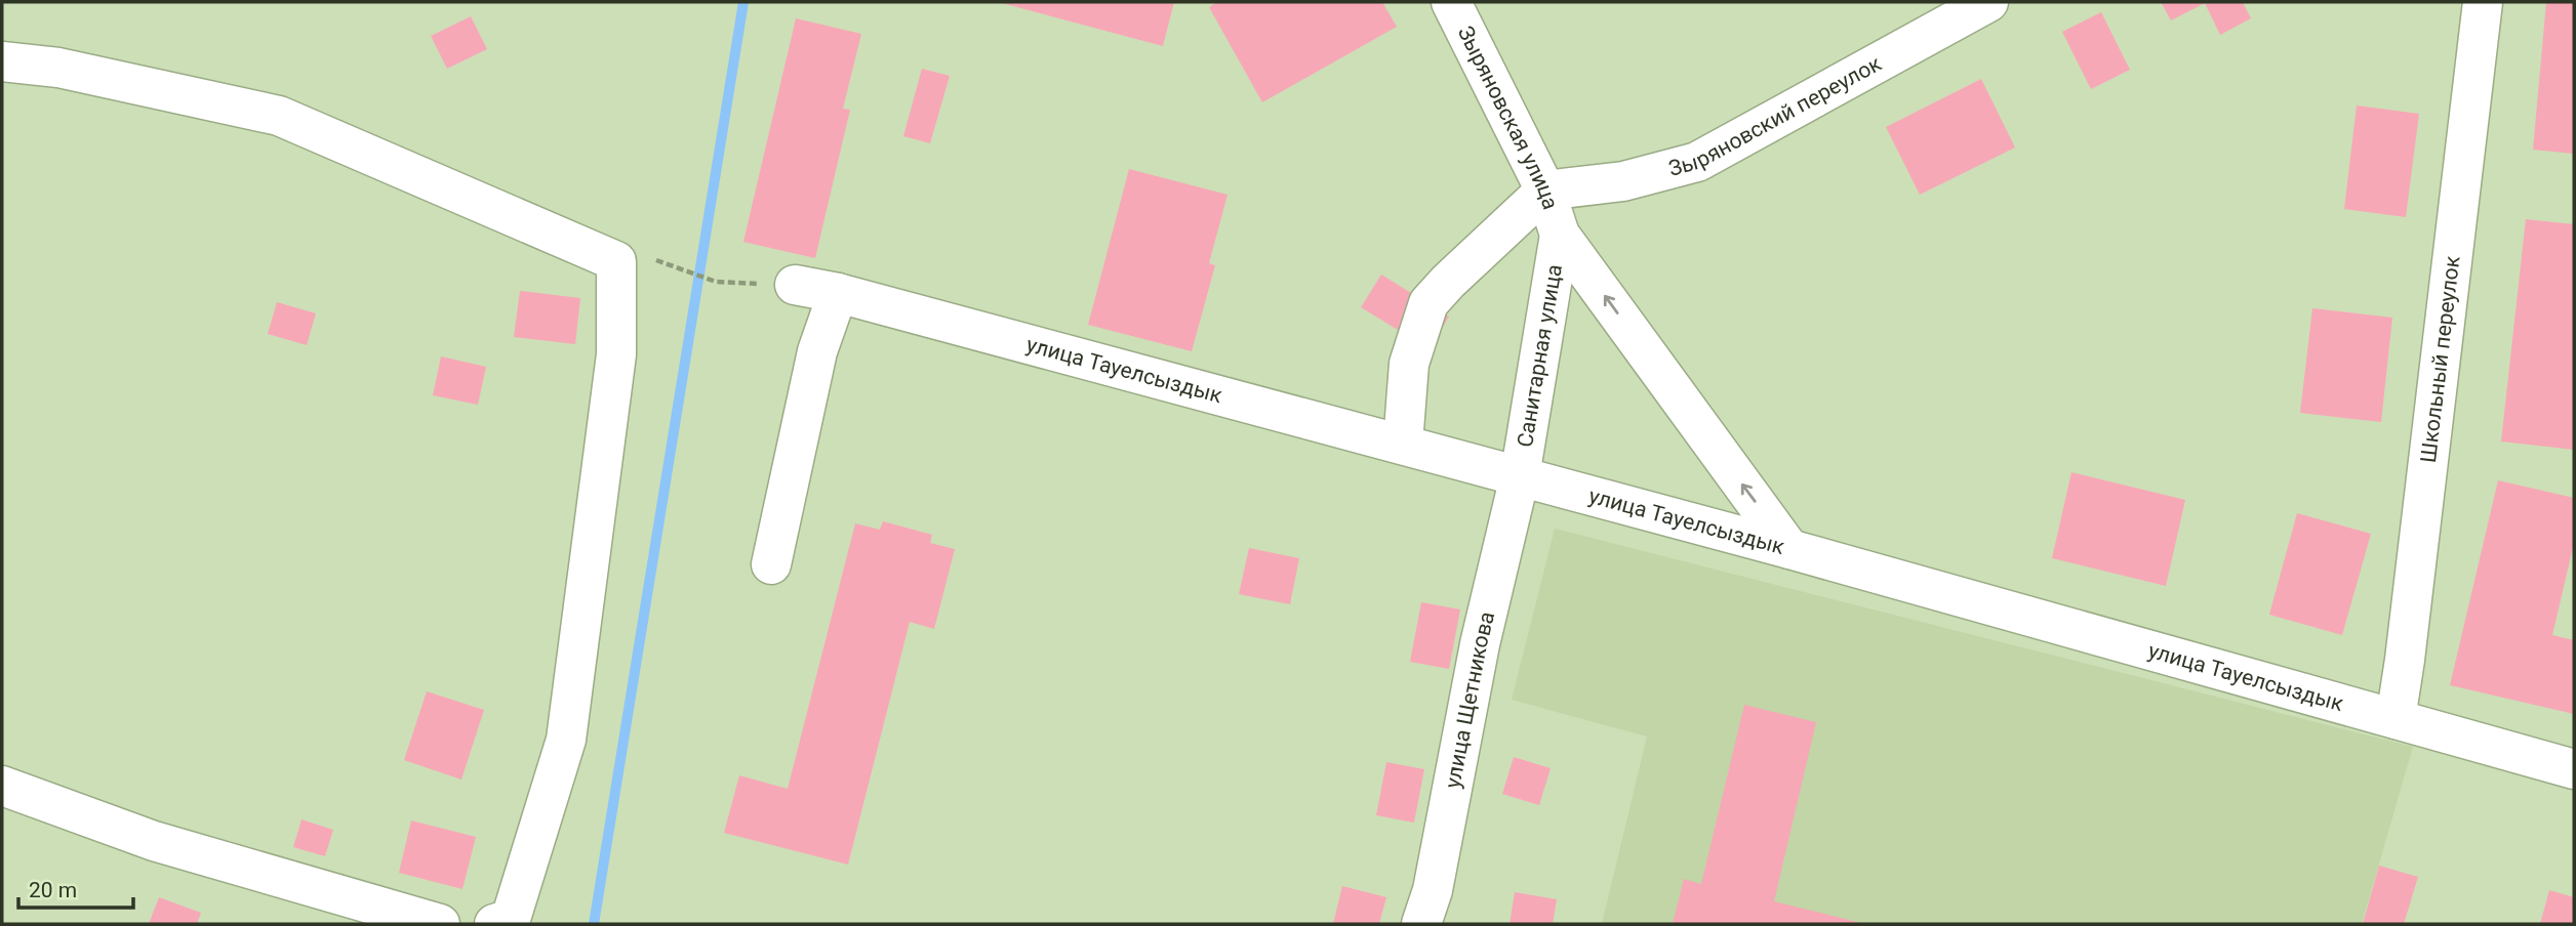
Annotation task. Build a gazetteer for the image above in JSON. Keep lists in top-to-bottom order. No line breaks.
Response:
{"streets":{"street":["Зыряновский переулок","Зыряновская улица","Санитарная улица","Школьный переулок","улица Тауелсыздык","улица Щетникова"]},"crossings":[["Зыряновский переулок","Зыряновская улица"],["Зыряновская улица","Санитарная улица"],["Санитарная улица","улица Тауелсыздык"],["Санитарная улица","улица Щетникова"],["Школьный переулок","улица Тауелсыздык"],["улица Тауелсыздык","улица Щетникова"]],"scale_bar":"20 m"}
